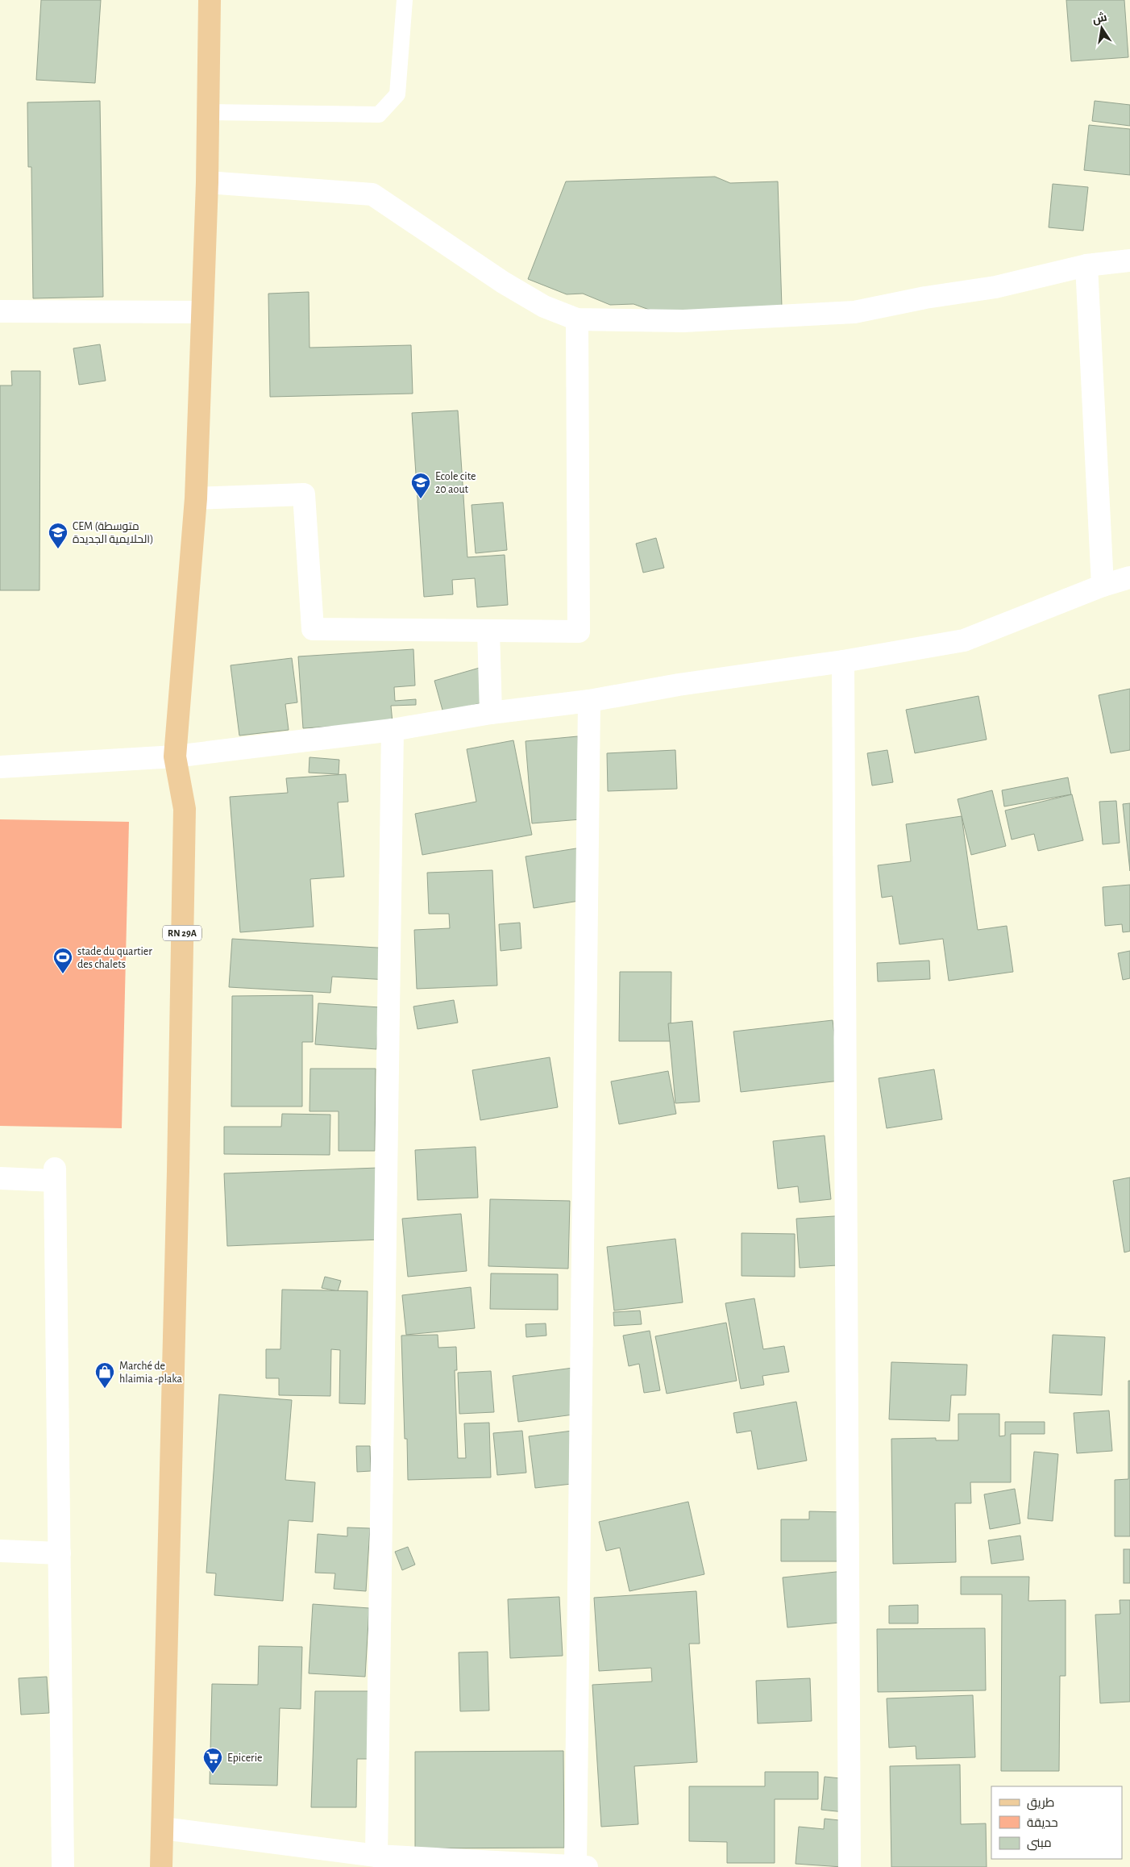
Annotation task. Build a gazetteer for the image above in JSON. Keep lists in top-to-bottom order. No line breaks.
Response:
{"streets":{"main road":["RN 29A"]},"places":{"school or university":["Ecole cite 20 aout","CEM (متوسطة الحلايمية الجديدة)"],"sports":["stade du quartier des chalets"],"shop":["Marché de hlaimia -plaka"],"supermarket":["Epicerie"]},"legend":["طريق","حديقة","مبنى"],"north":"top"}
